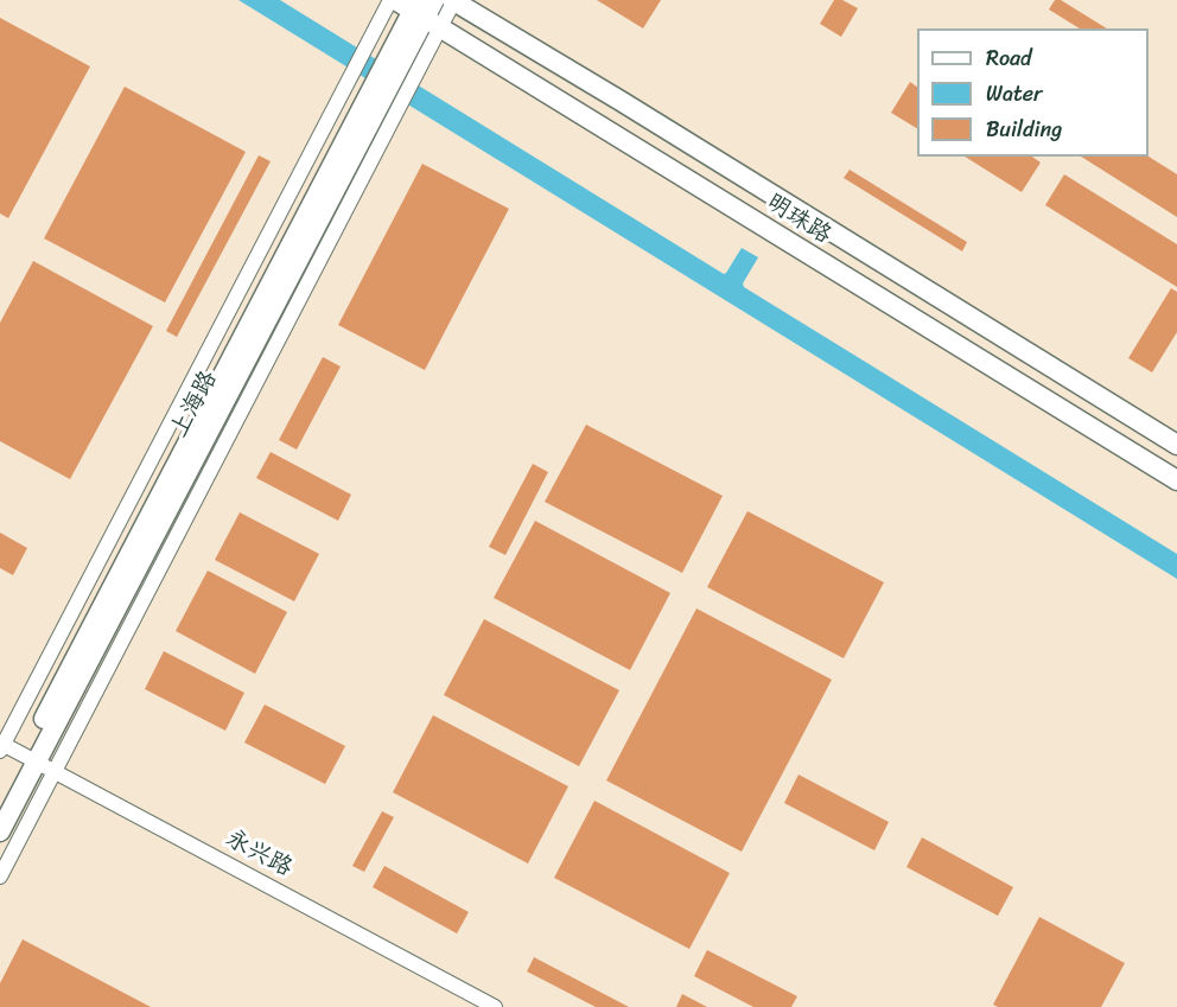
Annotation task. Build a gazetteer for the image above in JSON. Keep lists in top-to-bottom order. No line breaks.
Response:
{"streets":{"main road":["明珠路","上海路"],"street":["永兴路"]},"crossings":[["明珠路","上海路"],["上海路","永兴路"]],"legend":["Road","Water","Building"]}
